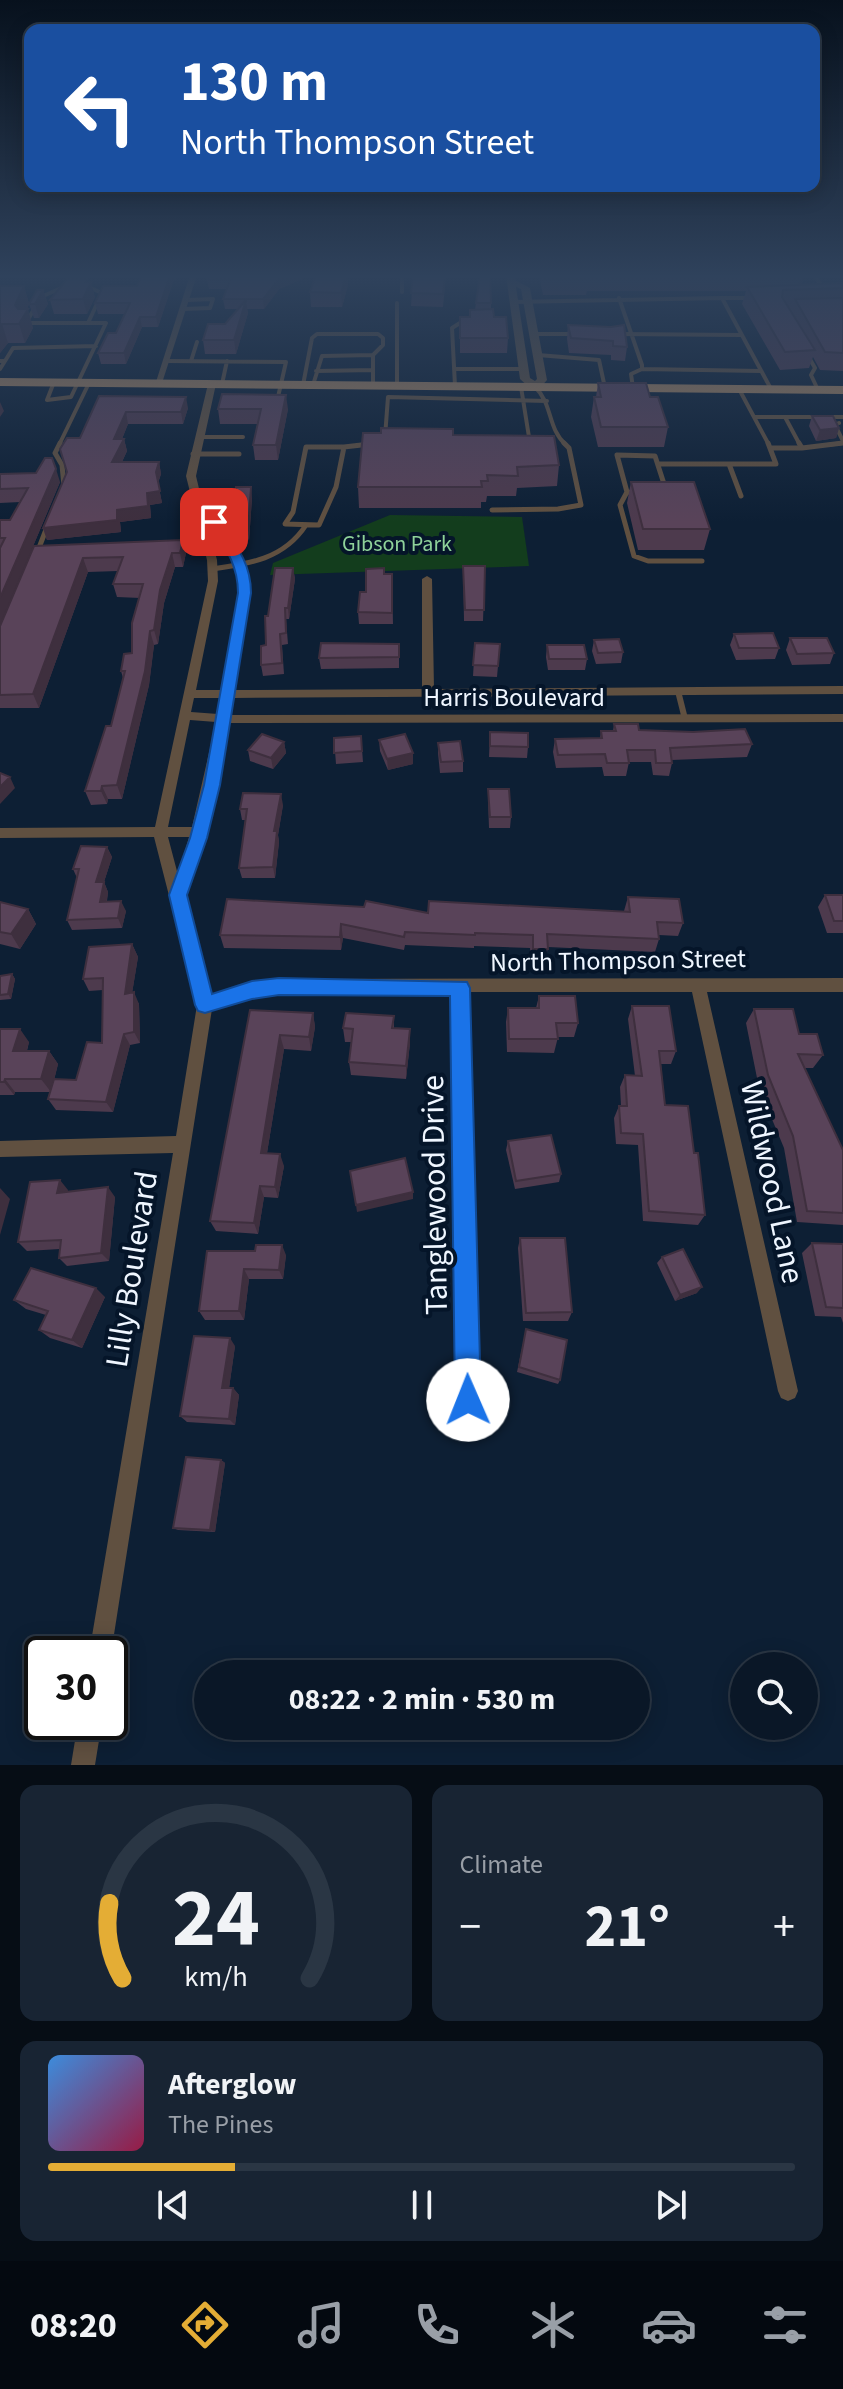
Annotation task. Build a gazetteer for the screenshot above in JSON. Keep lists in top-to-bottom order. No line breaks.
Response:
{"streets":{"street":["Harris Boulevard","North Thompson Street","Wildwood Lane","Tanglewood Drive","Lilly Boulevard"]},"crossings":[["Harris Boulevard","Lilly Boulevard"],["North Thompson Street","Wildwood Lane"],["North Thompson Street","Tanglewood Drive"],["North Thompson Street","Lilly Boulevard"]],"parks":["Gibson Park"],"page":{"turn":["130 m","North Thompson Street"],"limit":"30","trip":"08:22 · 2 min · 530 m","tile":"Climate","heat":["−","21°","+"],"song":["Afterglow","The Pines"],"tabs":"08:20","gauge":["24","km/h"]}}
